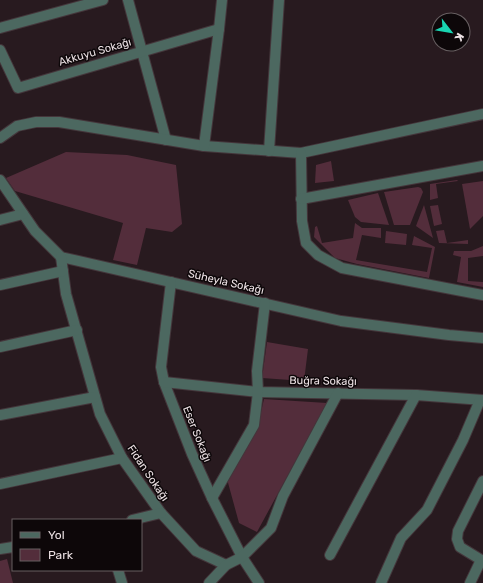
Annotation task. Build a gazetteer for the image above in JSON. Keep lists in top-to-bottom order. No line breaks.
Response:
{"streets":{"street":["Akkuyu Sokağı","Süheyla Sokağı","Buğra Sokağı","Eser Sokağı","Fidan Sokağı"]},"crossings":[["Süheyla Sokağı","Eser Sokağı"],["Süheyla Sokağı","Fidan Sokağı"],["Buğra Sokağı","Eser Sokağı"]],"legend":["Yol","Park"],"north":"bottom right"}
